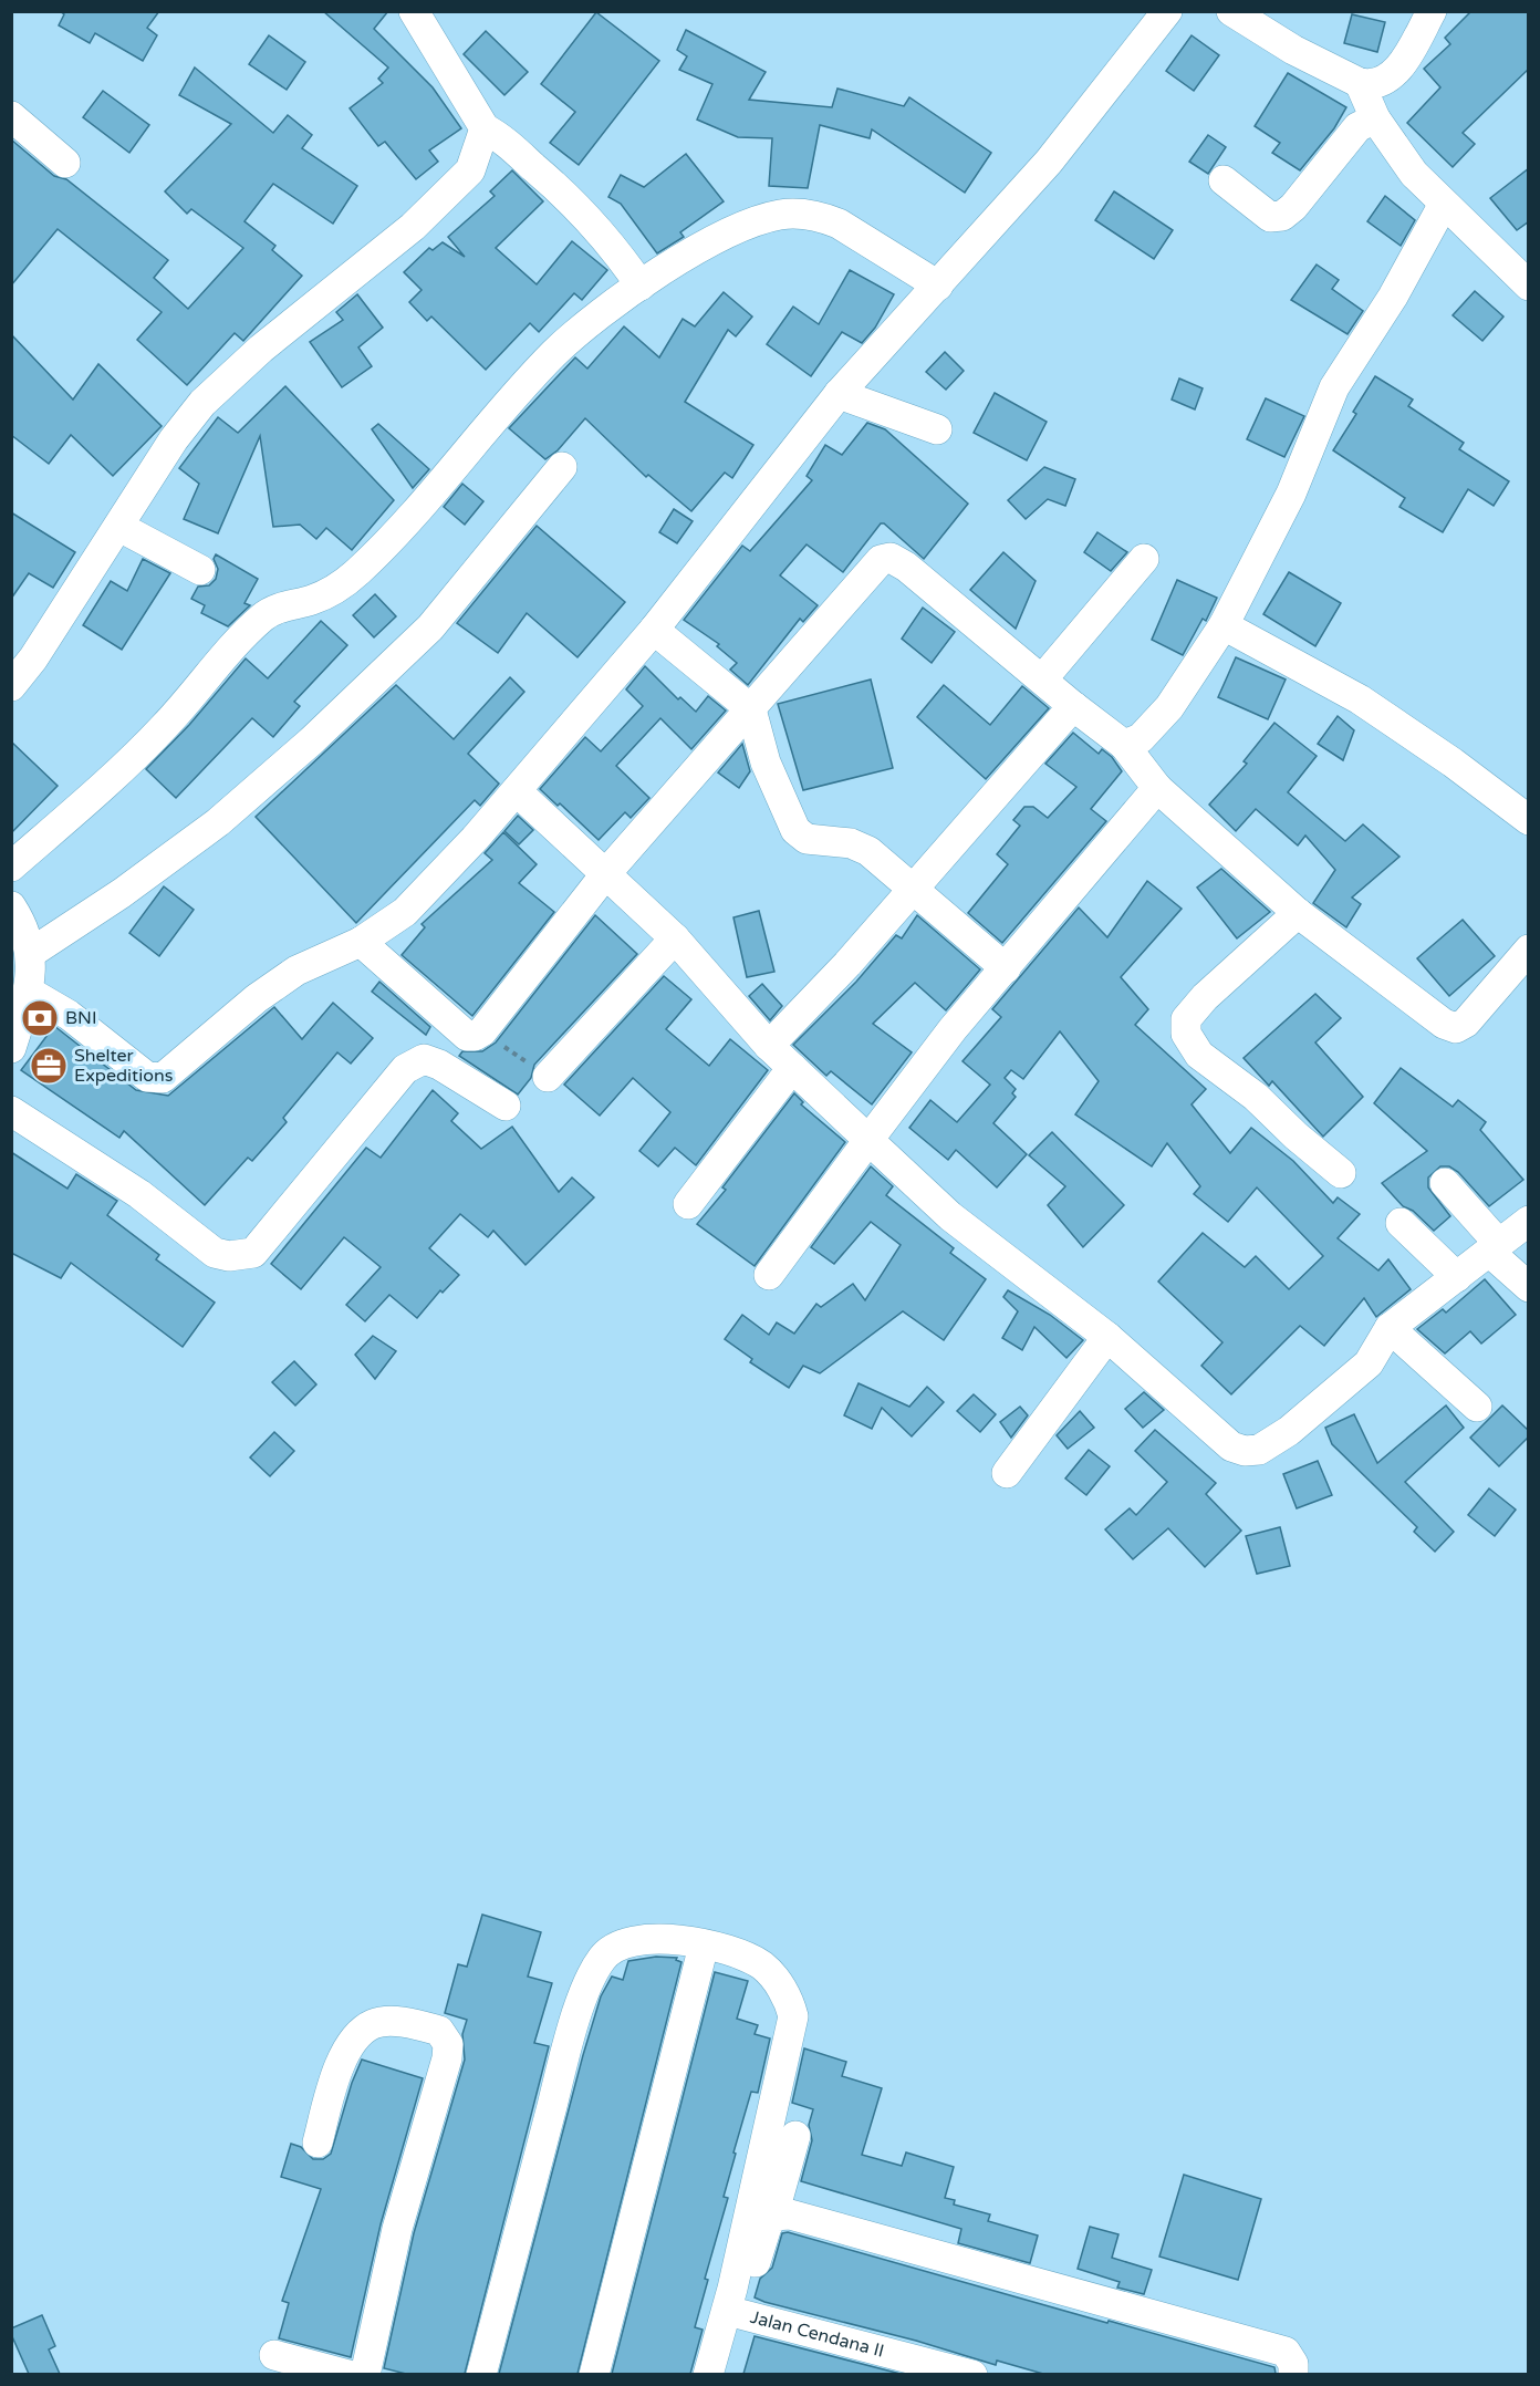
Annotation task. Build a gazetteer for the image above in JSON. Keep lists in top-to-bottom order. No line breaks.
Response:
{"streets":{"street":["Jalan Cendana II"]},"places":{"bank":["BNI"],"office":["Shelter Expeditions"]}}
